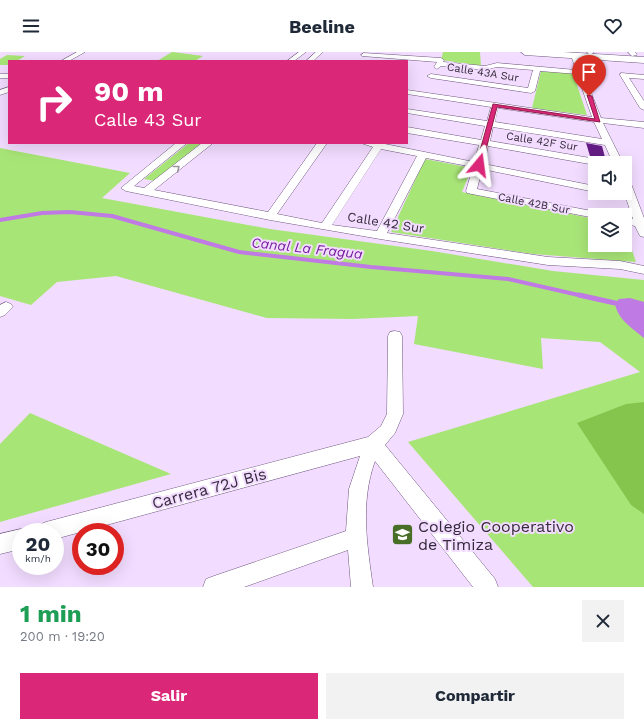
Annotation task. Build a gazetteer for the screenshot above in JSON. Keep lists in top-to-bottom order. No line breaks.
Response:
{"streets":{"street":["Calle 43A Sur","Calle 42F Sur","Calle 42B Sur","Calle 42 Sur","Carrera 72J Bis"]},"water":["Canal La Fragua"],"places":{"school or university":["Colegio Cooperativo de Timiza"]},"page":{"header":"Beeline","turn":["90 m","Calle 43 Sur"],"speed":"20 km/h","limit":"30","heading":["1 min","200 m · 19:20"],"buttons":["Salir","Compartir"]}}
